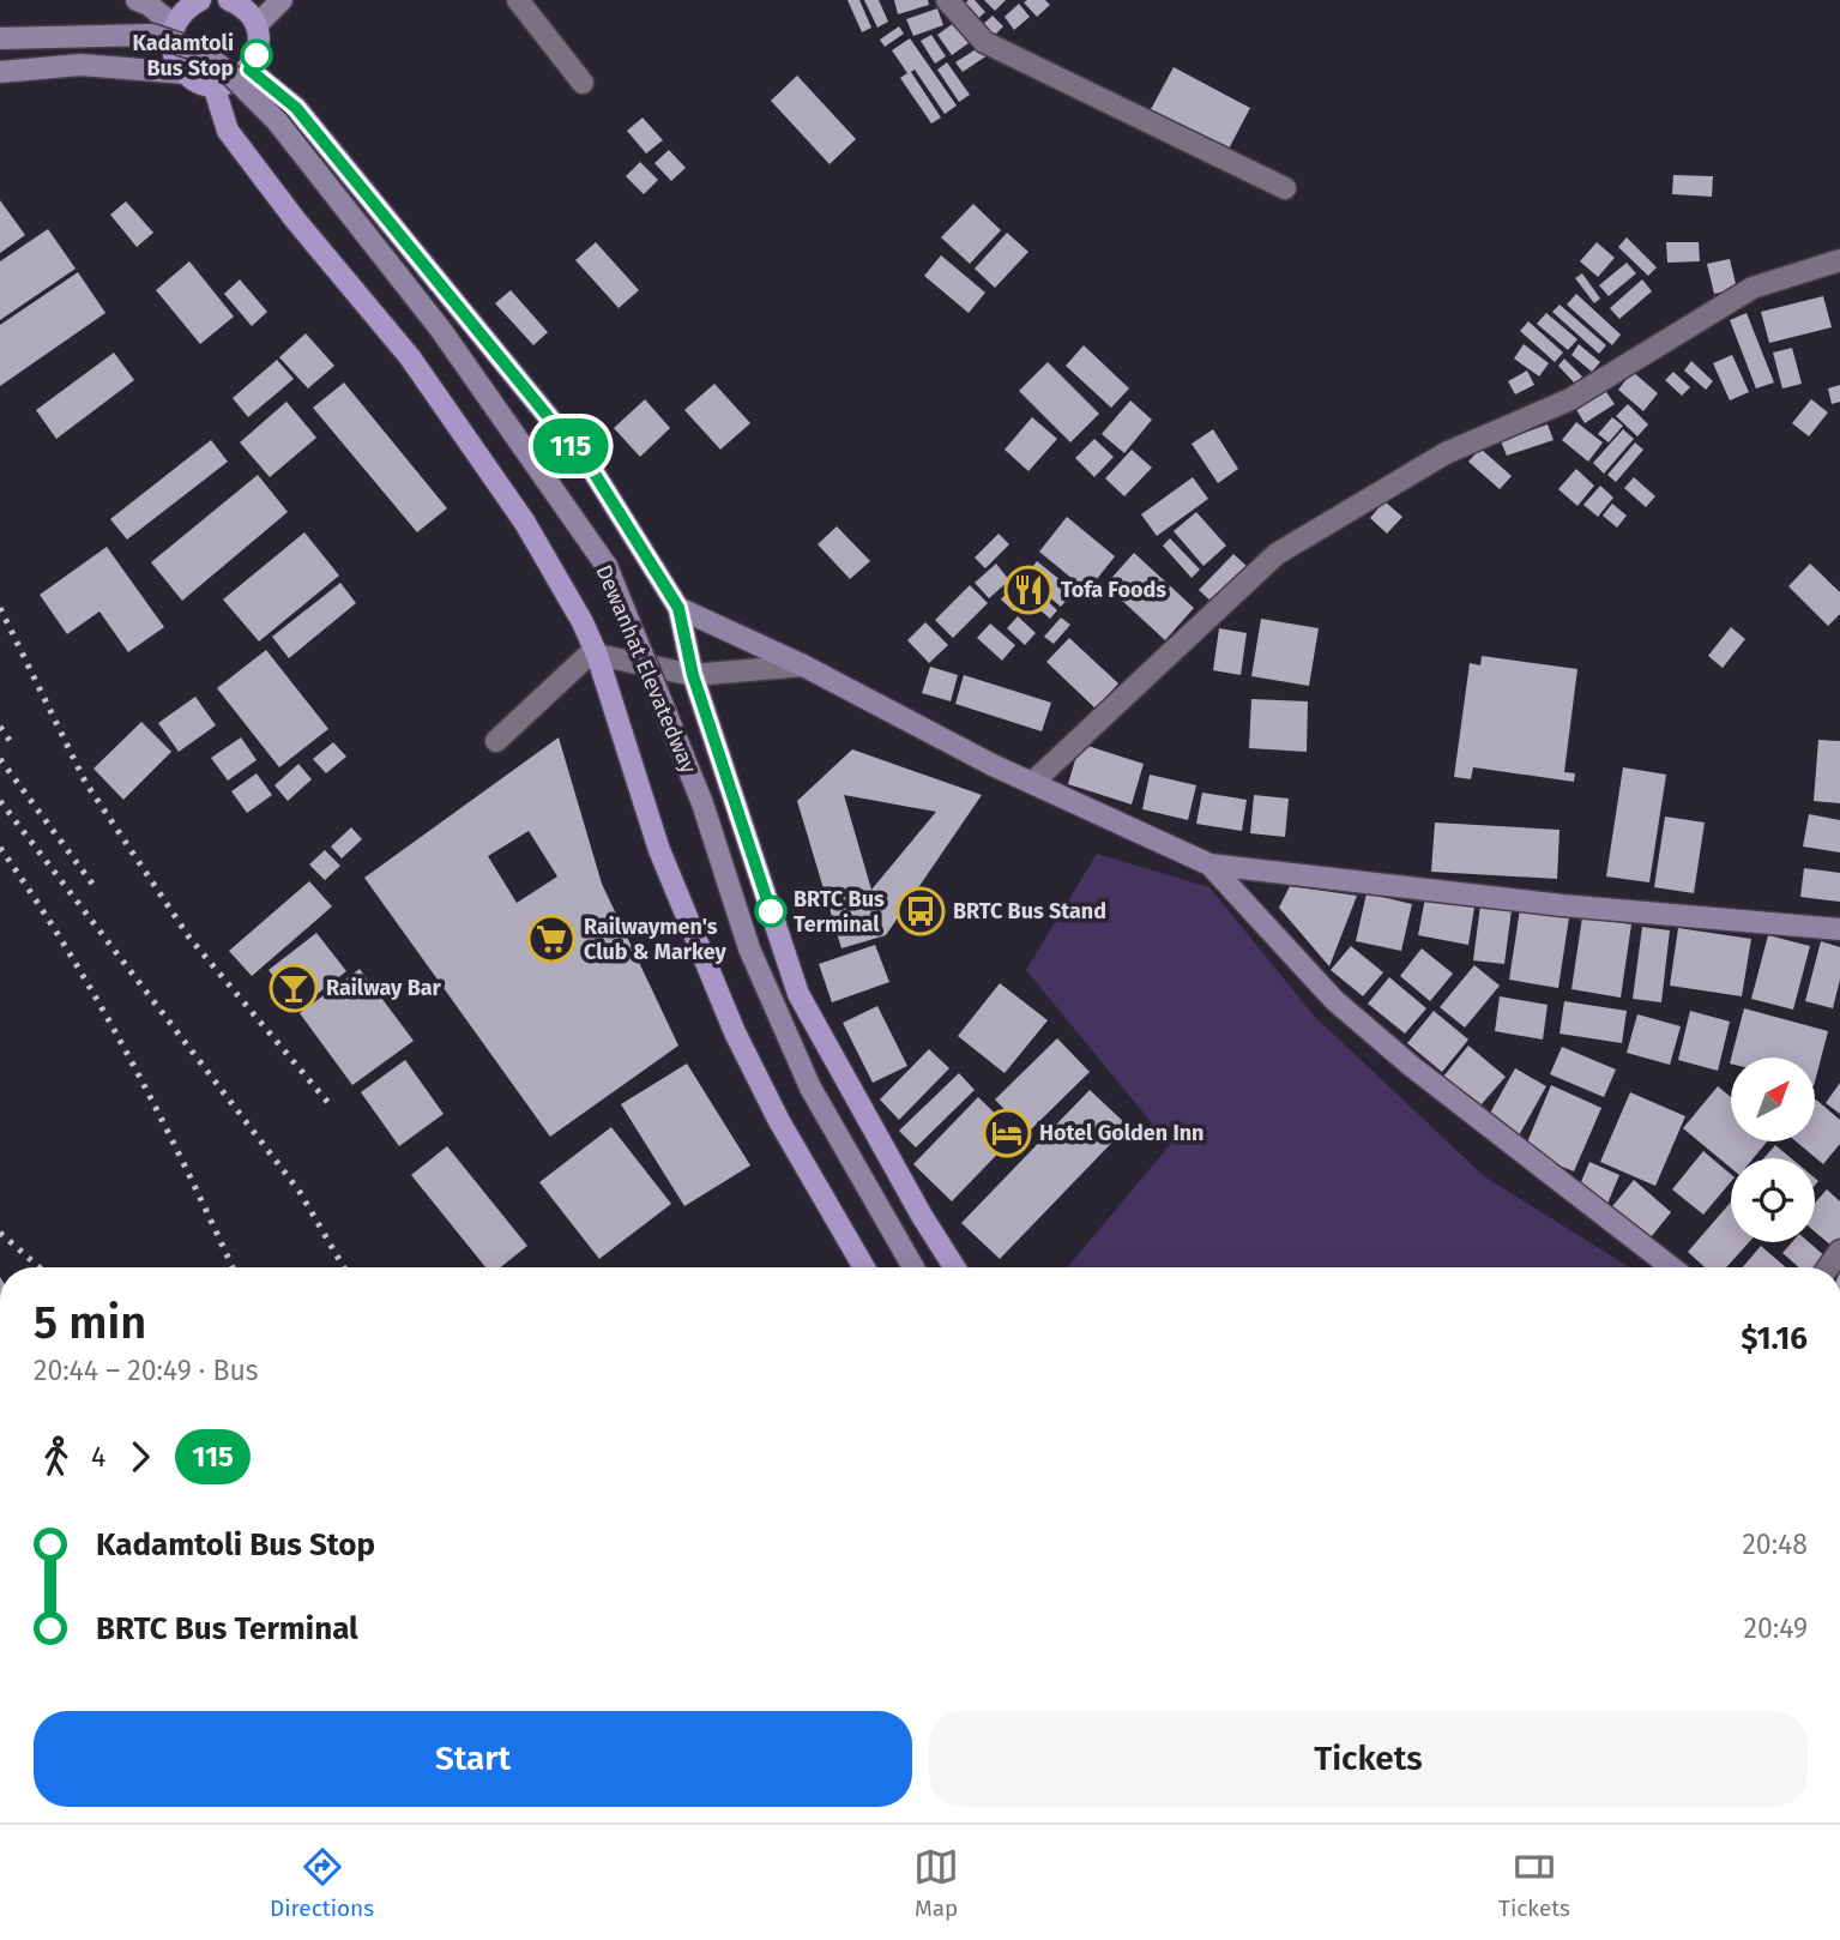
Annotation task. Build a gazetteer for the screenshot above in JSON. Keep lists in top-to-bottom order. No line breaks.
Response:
{"streets":{"main road":["Dewanhat Elevatedway"]},"places":{"other":["Kadamtoli Bus Stop","BRTC Bus Terminal"],"restaurant":["Tofa Foods"],"bus stop":["BRTC Bus Stand"],"supermarket":["Railwaymen's Club & Markey"],"bar":["Railway Bar"],"hotel":["Hotel Golden Inn"]},"lines":["bus line 115"],"north":"top right","page":{"on_map":"115","heading":["5 min","20:44 – 20:49 · Bus","$1.16"],"legs":["4","115"],"list":[{"name":"Kadamtoli Bus Stop","value":"20:48"},{"name":"BRTC Bus Terminal","value":"20:49"}],"buttons":["Start","Tickets"],"tabs":["Directions","Map","Tickets"]}}
